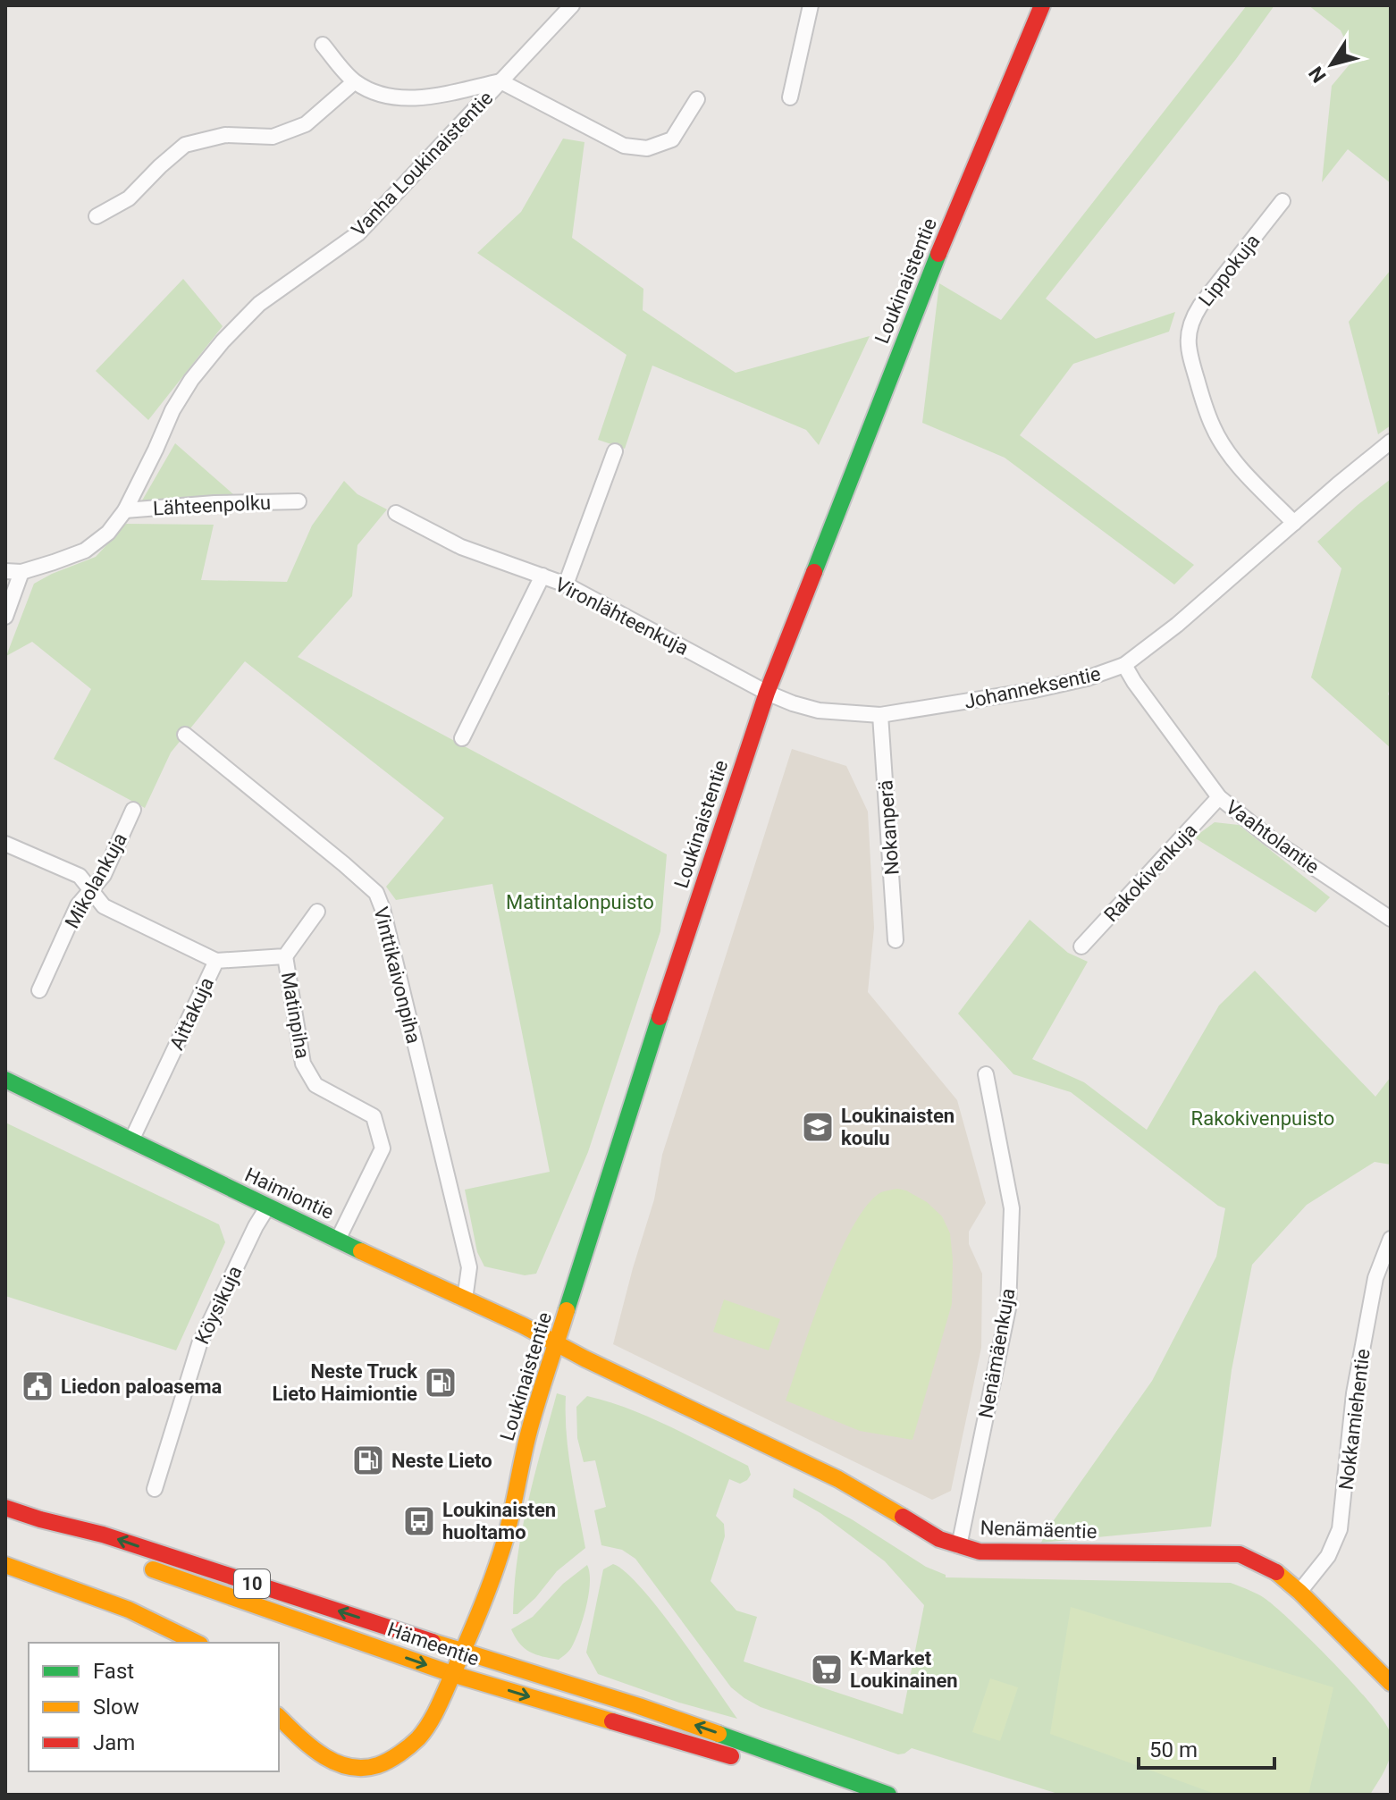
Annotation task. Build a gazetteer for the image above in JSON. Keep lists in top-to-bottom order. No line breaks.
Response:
{"streets":{"main road":["Loukinaistentie","Haimiontie","Nenämäentie","10","Hämeentie"],"street":["Vanha Loukinaistentie","Lippokuja","Lähteenpolku","Vironlähteenkuja","Johanneksentie","Nokanperä","Vaahtolantie","Rakokivenkuja","Mikolankuja","Vinttikaivonpiha","Aittakuja","Matinpiha","Köysikuja","Nenämäenkuja","Nokkamiehentie"]},"crossings":[["Vanha Loukinaistentie","Lähteenpolku"],["Lippokuja","Johanneksentie"],["Loukinaistentie","Vironlähteenkuja"],["Loukinaistentie","Johanneksentie"],["Loukinaistentie","Haimiontie"],["Loukinaistentie","Nenämäentie"],["Loukinaistentie","Hämeentie"],["Vironlähteenkuja","Johanneksentie"],["Johanneksentie","Nokanperä"],["Johanneksentie","Vaahtolantie"],["Vaahtolantie","Rakokivenkuja"],["Vinttikaivonpiha","Haimiontie"],["Aittakuja","Matinpiha"],["Aittakuja","Haimiontie"],["Matinpiha","Haimiontie"],["Haimiontie","Köysikuja"],["Haimiontie","Nenämäentie"],["Nenämäenkuja","Nenämäentie"],["Nokkamiehentie","Nenämäentie"]],"parks":["Matintalonpuisto","Rakokivenpuisto"],"places":{"school or university":["Loukinaisten koulu"],"fuel station":["Neste Truck Lieto Haimiontie","Neste Lieto"],"public building":["Liedon paloasema"],"bus stop":["Loukinaisten huoltamo"],"supermarket":["K-Market Loukinainen"]},"legend":["Fast","Slow","Jam"],"scale_bar":"50 m","north":"bottom left"}
